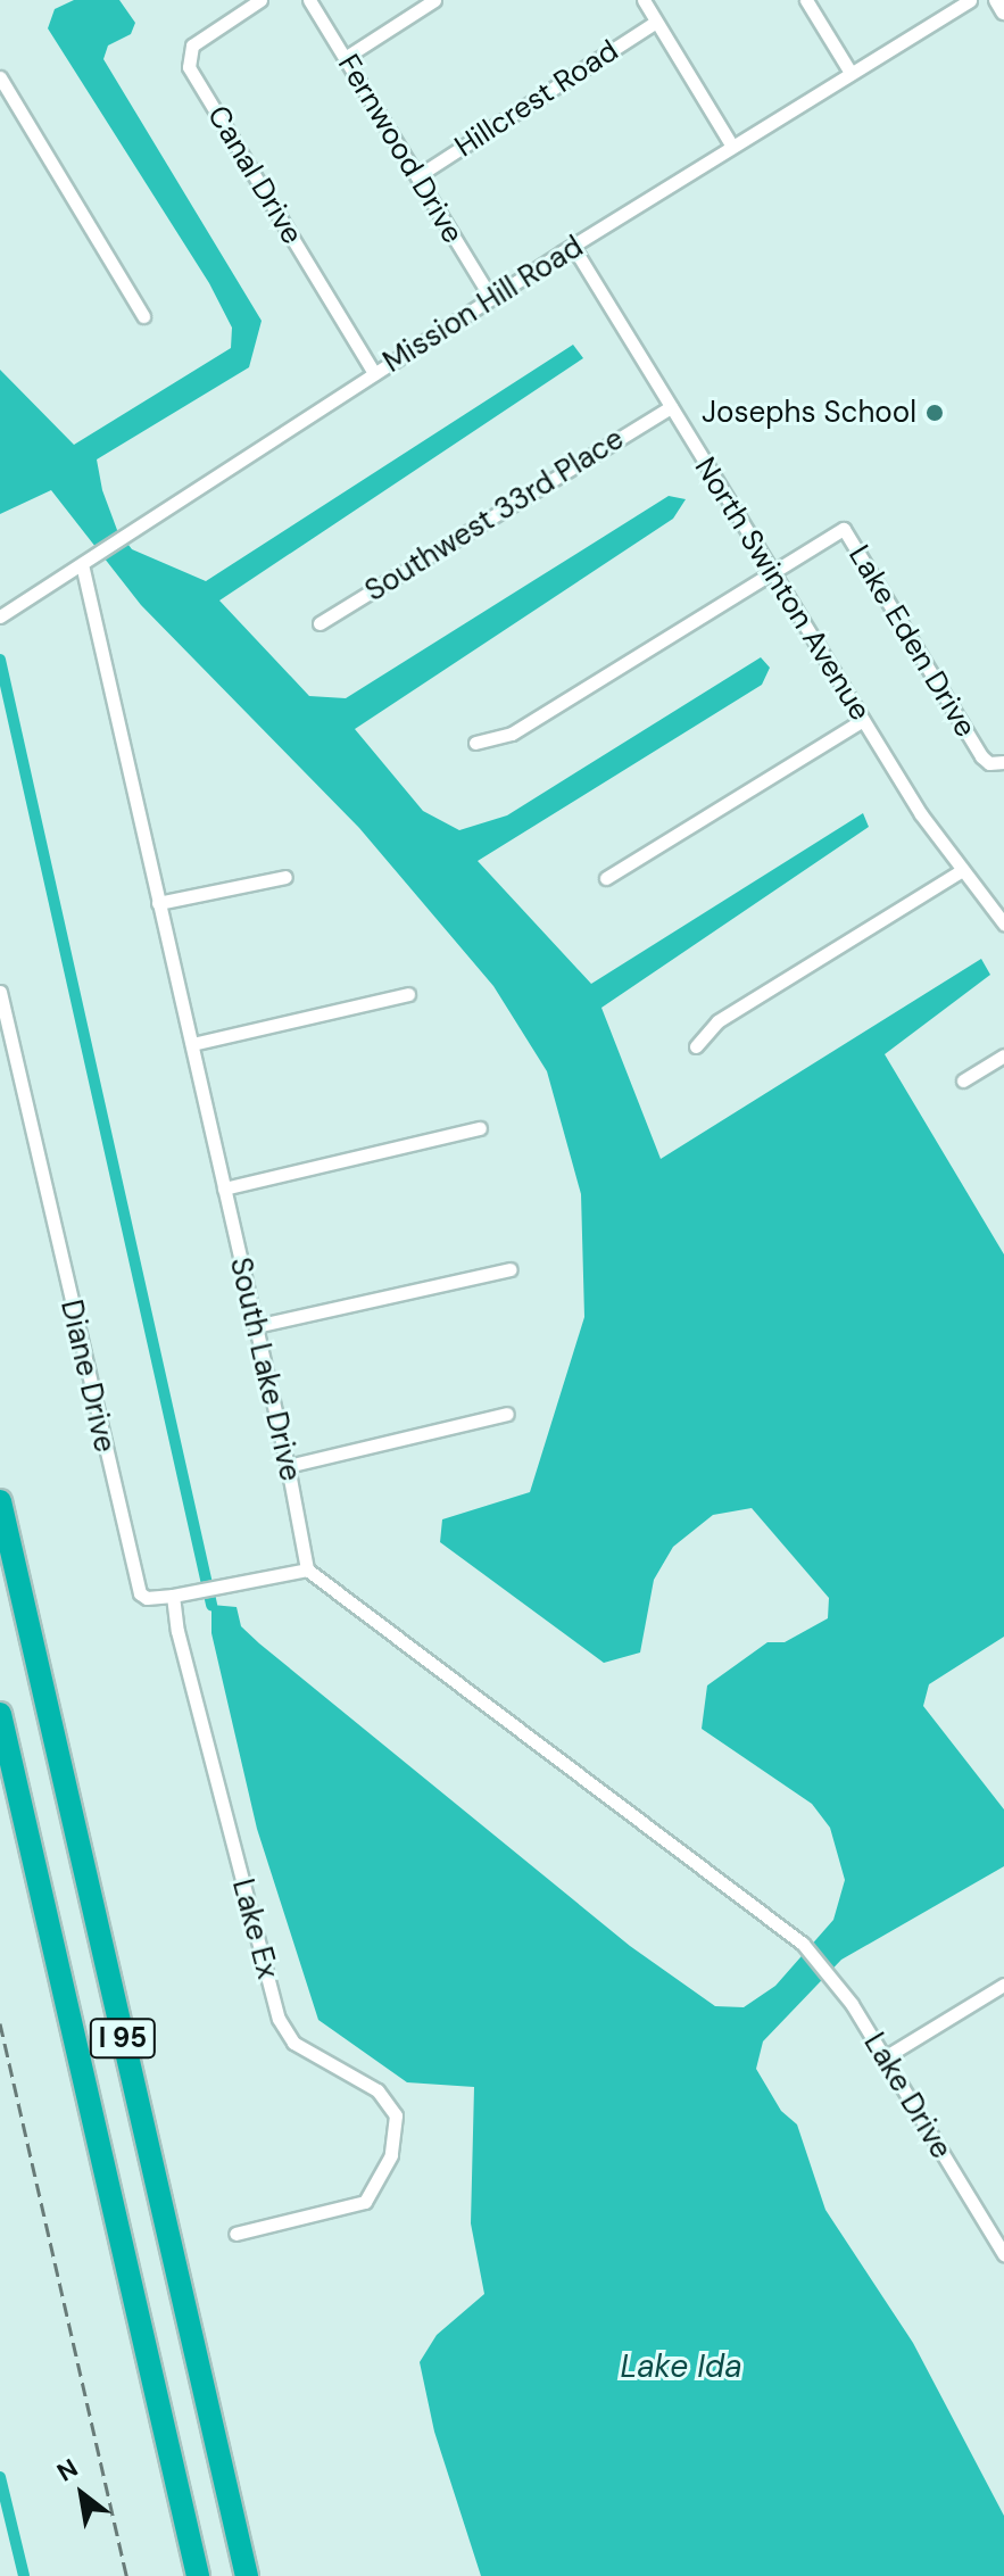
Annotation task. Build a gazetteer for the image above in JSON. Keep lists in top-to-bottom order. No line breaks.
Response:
{"streets":{"highway":["I 95"],"street":["Hillcrest Road","Fernwood Drive","Canal Drive","Mission Hill Road","Southwest 33rd Place","North Swinton Avenue","Lake Eden Drive","South Lake Drive","Diane Drive","Lake Ex","Lake Drive"]},"crossings":[["Hillcrest Road","Fernwood Drive"],["Fernwood Drive","Mission Hill Road"],["Canal Drive","Mission Hill Road"],["Mission Hill Road","North Swinton Avenue"],["Mission Hill Road","South Lake Drive"],["Southwest 33rd Place","North Swinton Avenue"],["North Swinton Avenue","Lake Eden Drive"],["South Lake Drive","Lake Drive"],["Diane Drive","Lake Ex"]],"water":["Lake Ida"],"places":["Josephs School"],"north":"top left"}
